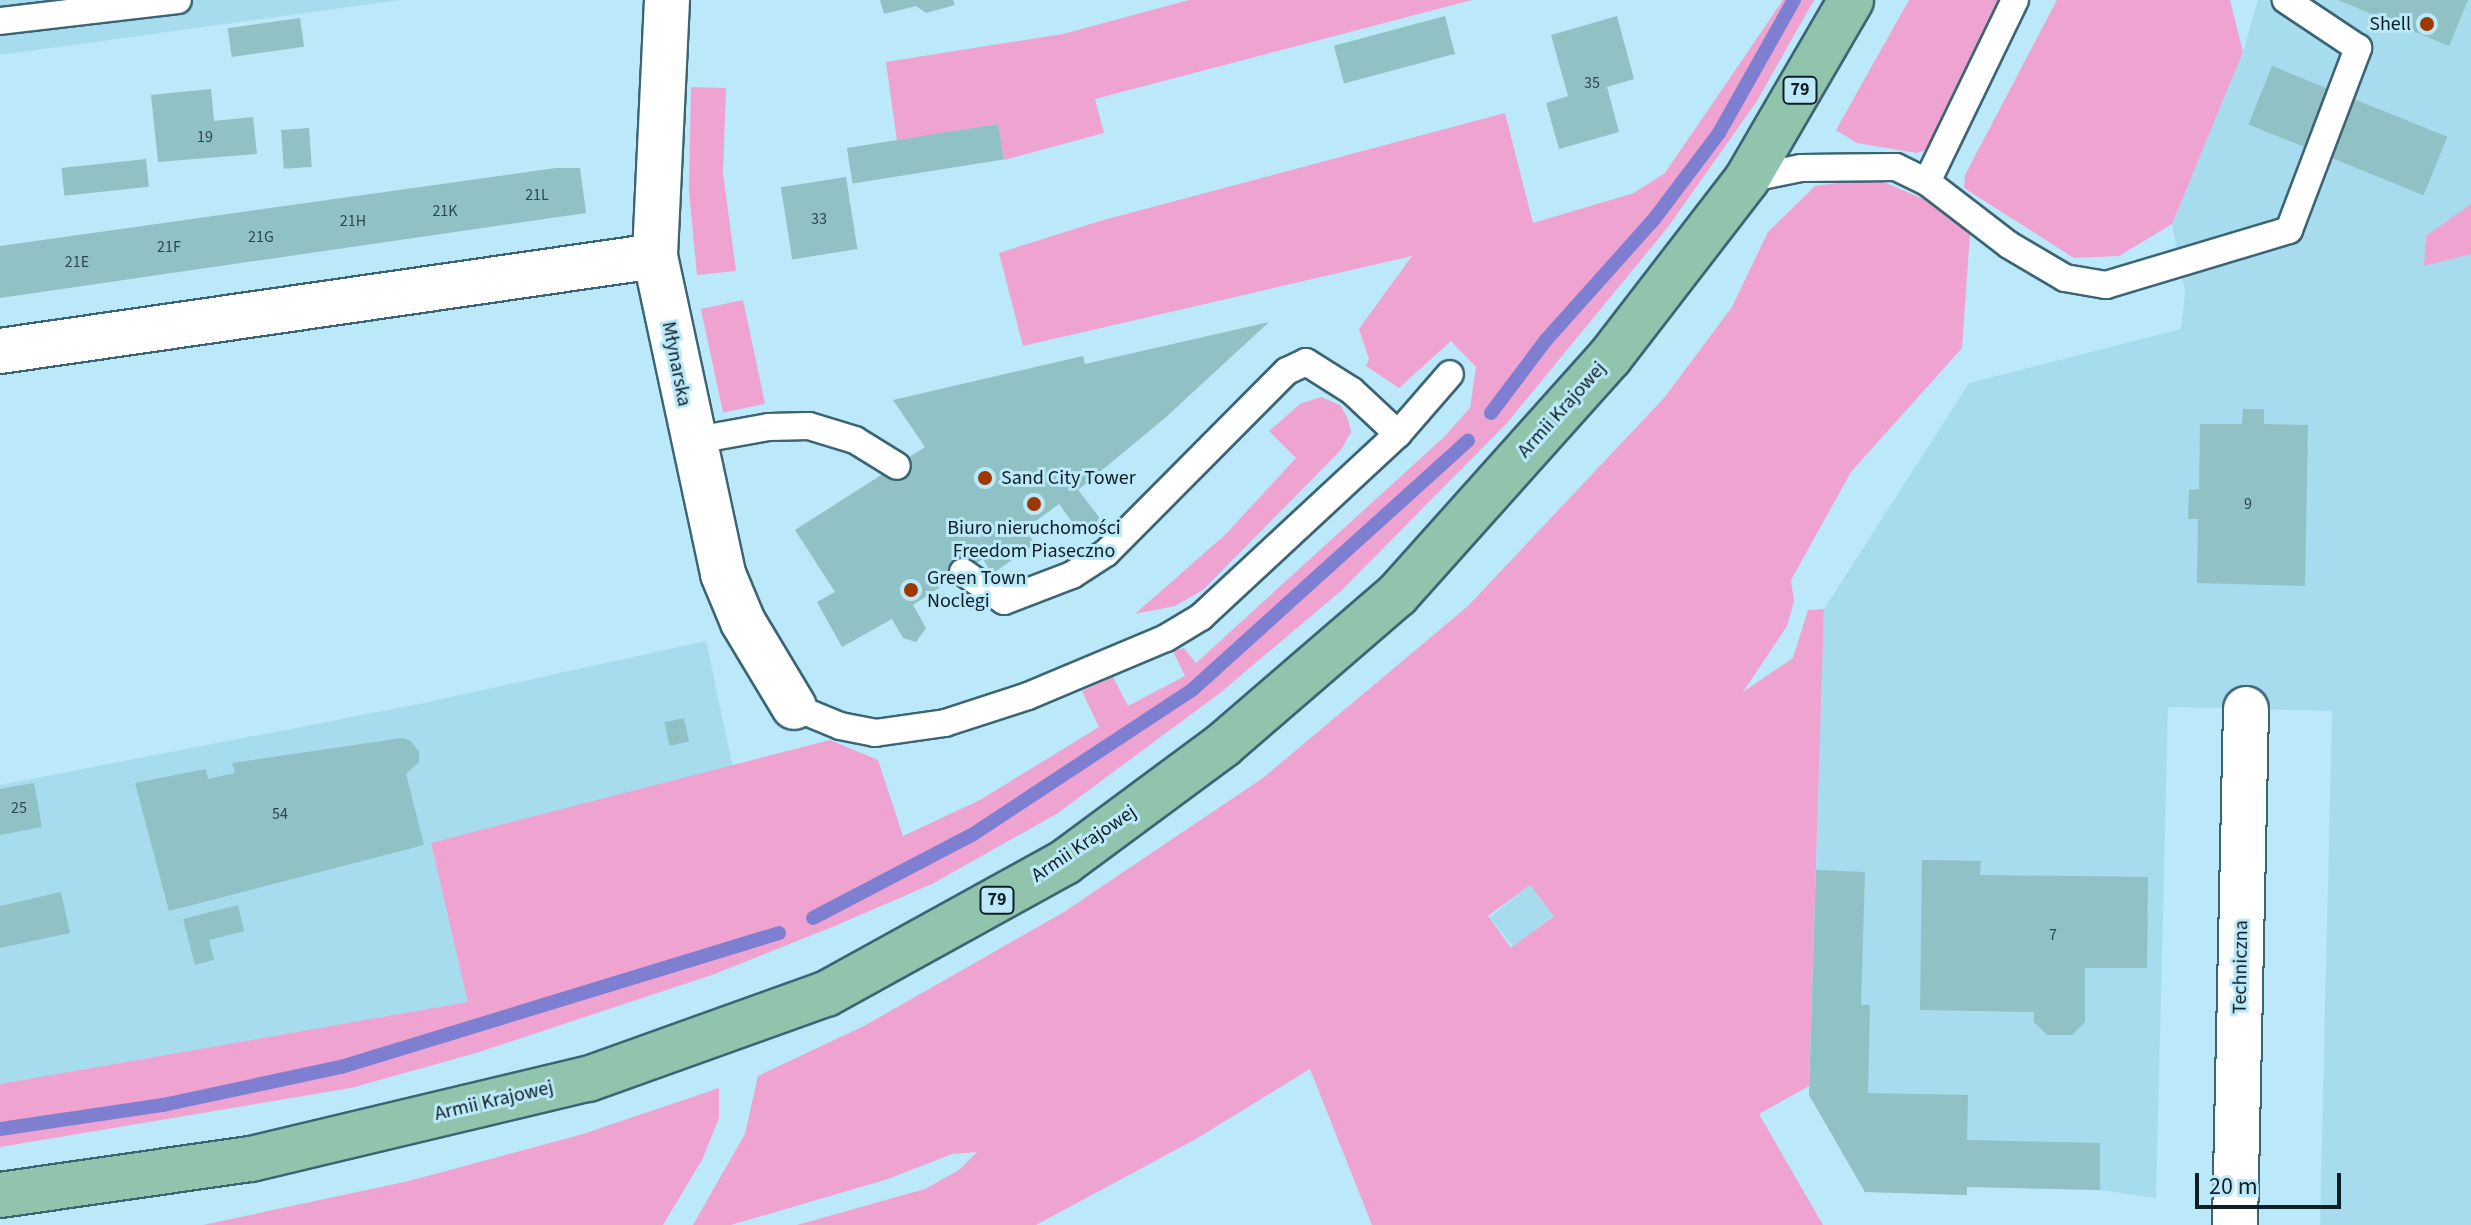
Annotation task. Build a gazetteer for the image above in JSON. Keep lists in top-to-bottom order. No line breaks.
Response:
{"streets":{"main road":["79","Armii Krajowej"],"street":["Młynarska","Techniczna"]},"places":["Shell","Sand City Tower","Biuro nieruchomości Freedom Piaseczno","Green Town Noclegi"],"house_numbers":["35","19","21L","21K","33","21H","21G","21F","21E","9","25","54","7"],"scale_bar":"20 m"}
